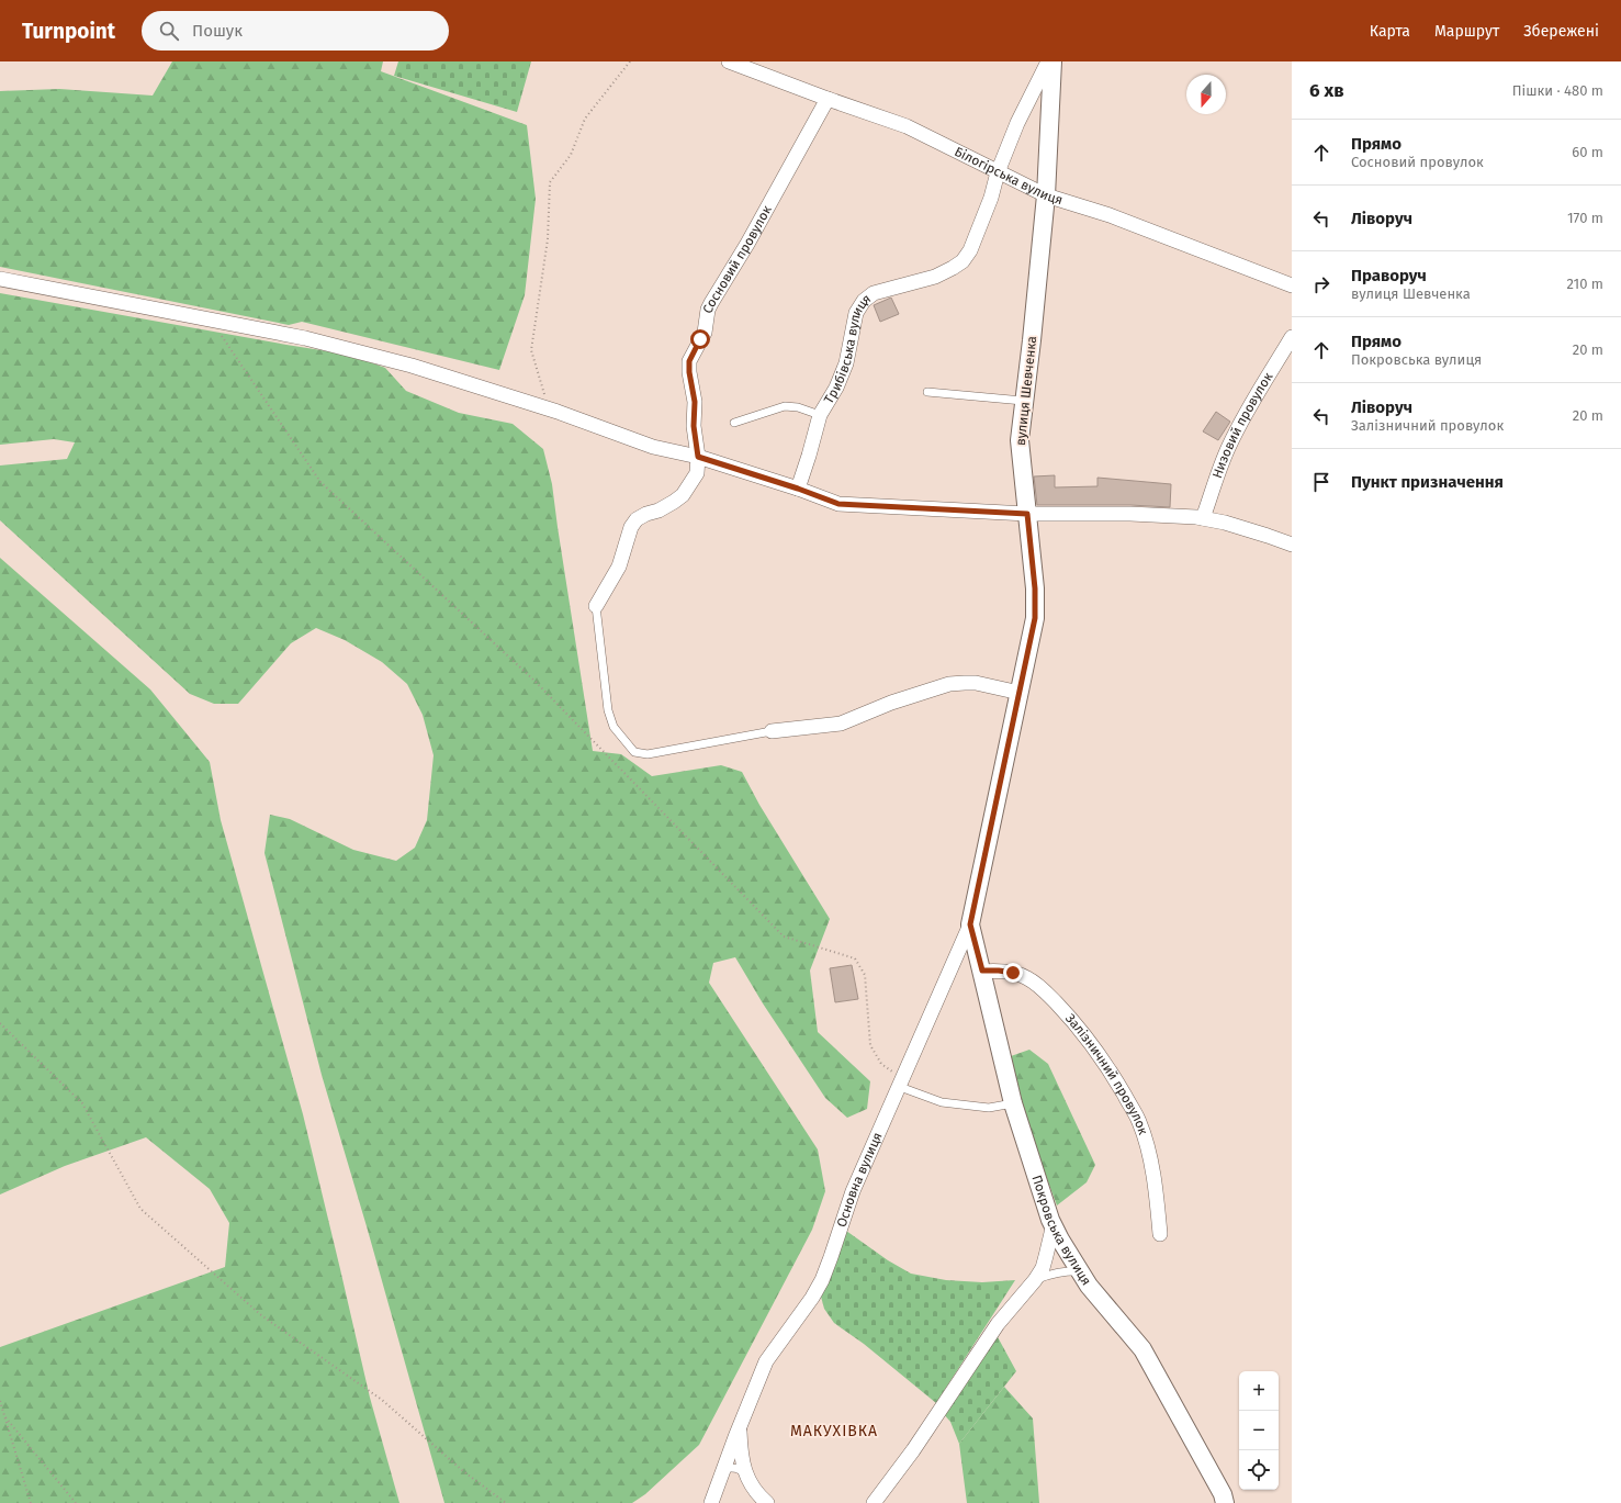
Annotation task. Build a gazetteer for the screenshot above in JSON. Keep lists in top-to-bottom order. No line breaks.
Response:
{"streets":{"street":["Білогірська вулиця","Сосновий провулок","Трибівська вулиця","вулиця Шевченка","Низовий провулок","Залізничний провулок","Основна вулиця","Покровська вулиця"]},"crossings":[["Білогірська вулиця","Сосновий провулок"],["Білогірська вулиця","Трибівська вулиця"],["Білогірська вулиця","вулиця Шевченка"],["вулиця Шевченка","Основна вулиця"],["вулиця Шевченка","Покровська вулиця"],["Залізничний провулок","Покровська вулиця"],["Основна вулиця","Покровська вулиця"]],"districts":["МАКУХІВКА"],"north":"bottom","page":{"header":"Turnpoint","search":"Пошук","nav":["Карта","Маршрут","Збережені"],"heading":["6 хв","Пішки · 480 m"],"list":[["Прямо","Сосновий провулок","60 m"],["Ліворуч","170 m"],["Праворуч","вулиця Шевченка","210 m"],["Прямо","Покровська вулиця","20 m"],["Ліворуч","Залізничний провулок","20 m"],"Пункт призначення"],"map_buttons":["+","−"]}}
